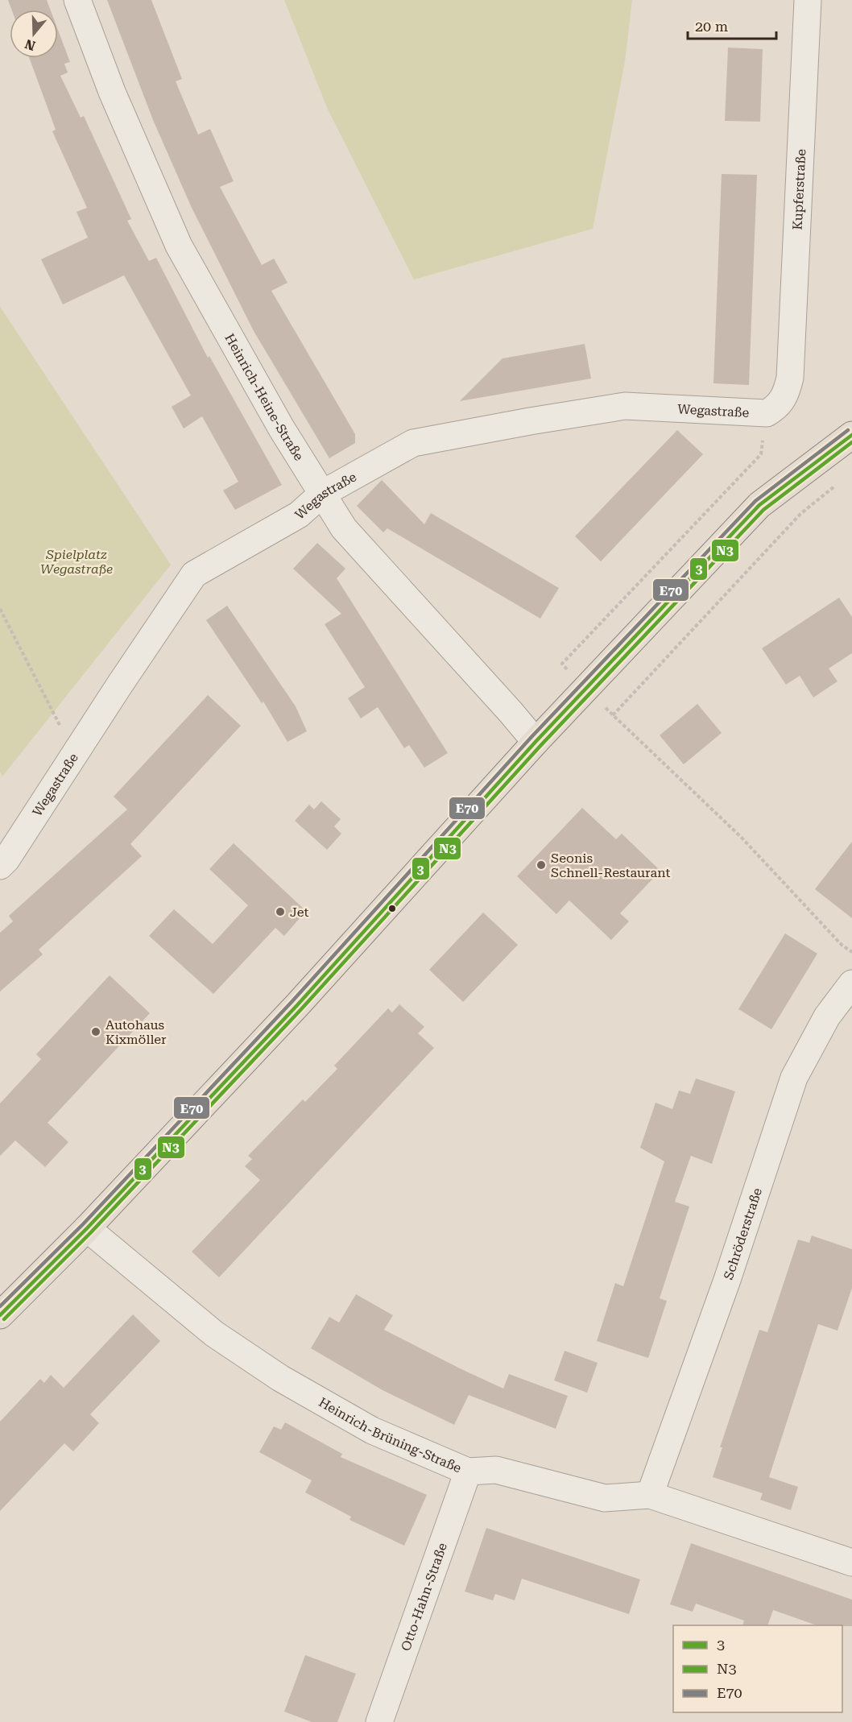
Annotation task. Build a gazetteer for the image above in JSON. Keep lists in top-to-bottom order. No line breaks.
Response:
{"streets":{"street":["Kupferstraße","Heinrich-Heine-Straße","Wegastraße","Schröderstraße","Heinrich-Brüning-Straße","Otto-Hahn-Straße"]},"crossings":[["Kupferstraße","Wegastraße"],["Heinrich-Heine-Straße","Wegastraße"],["Schröderstraße","Heinrich-Brüning-Straße"],["Heinrich-Brüning-Straße","Otto-Hahn-Straße"]],"parks":["Spielplatz Wegastraße"],"places":["Seonis Schnell-Restaurant","Jet","Autohaus Kixmöller"],"lines":["transit line E70","transit line 3","transit line N3"],"legend":["3","N3","E70"],"scale_bar":"20 m","north":"bottom"}
